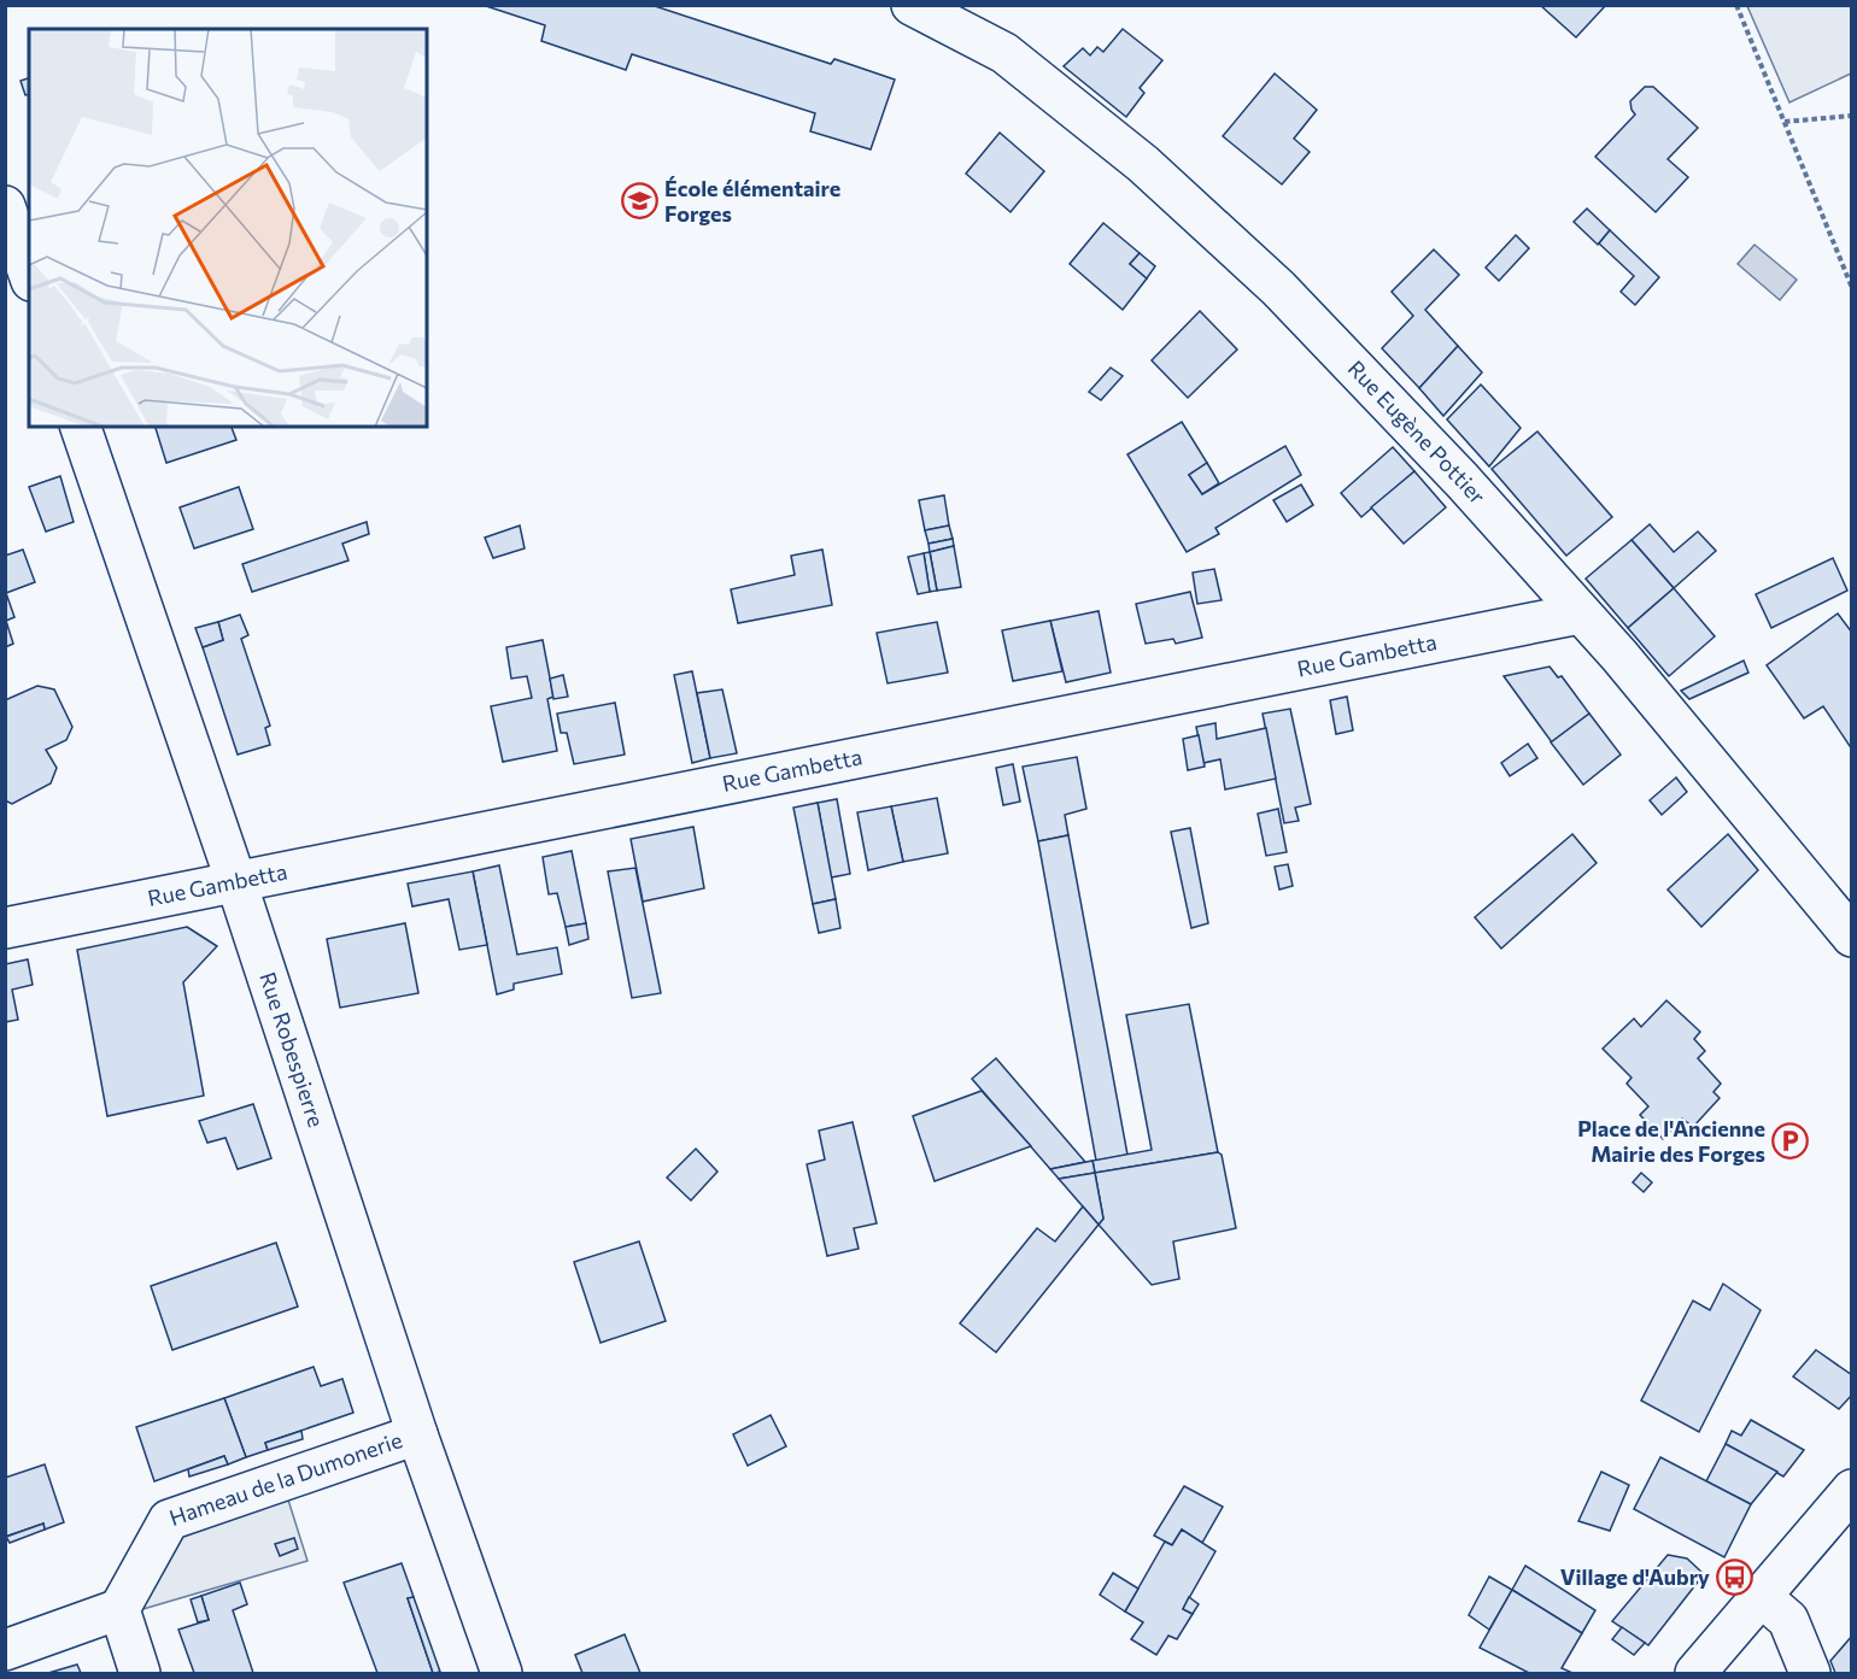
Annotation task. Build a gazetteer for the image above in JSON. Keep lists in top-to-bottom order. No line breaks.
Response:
{"streets":{"street":["Rue Eugène Pottier","Rue Gambetta","Rue Robespierre","Hameau de la Dumonerie"]},"crossings":[["Rue Eugène Pottier","Rue Gambetta"],["Rue Gambetta","Rue Robespierre"],["Rue Robespierre","Hameau de la Dumonerie"]],"places":{"school or university":["École élémentaire Forges"],"parking":["Place de l'Ancienne Mairie des Forges"],"bus stop":["Village d'Aubry"]}}
